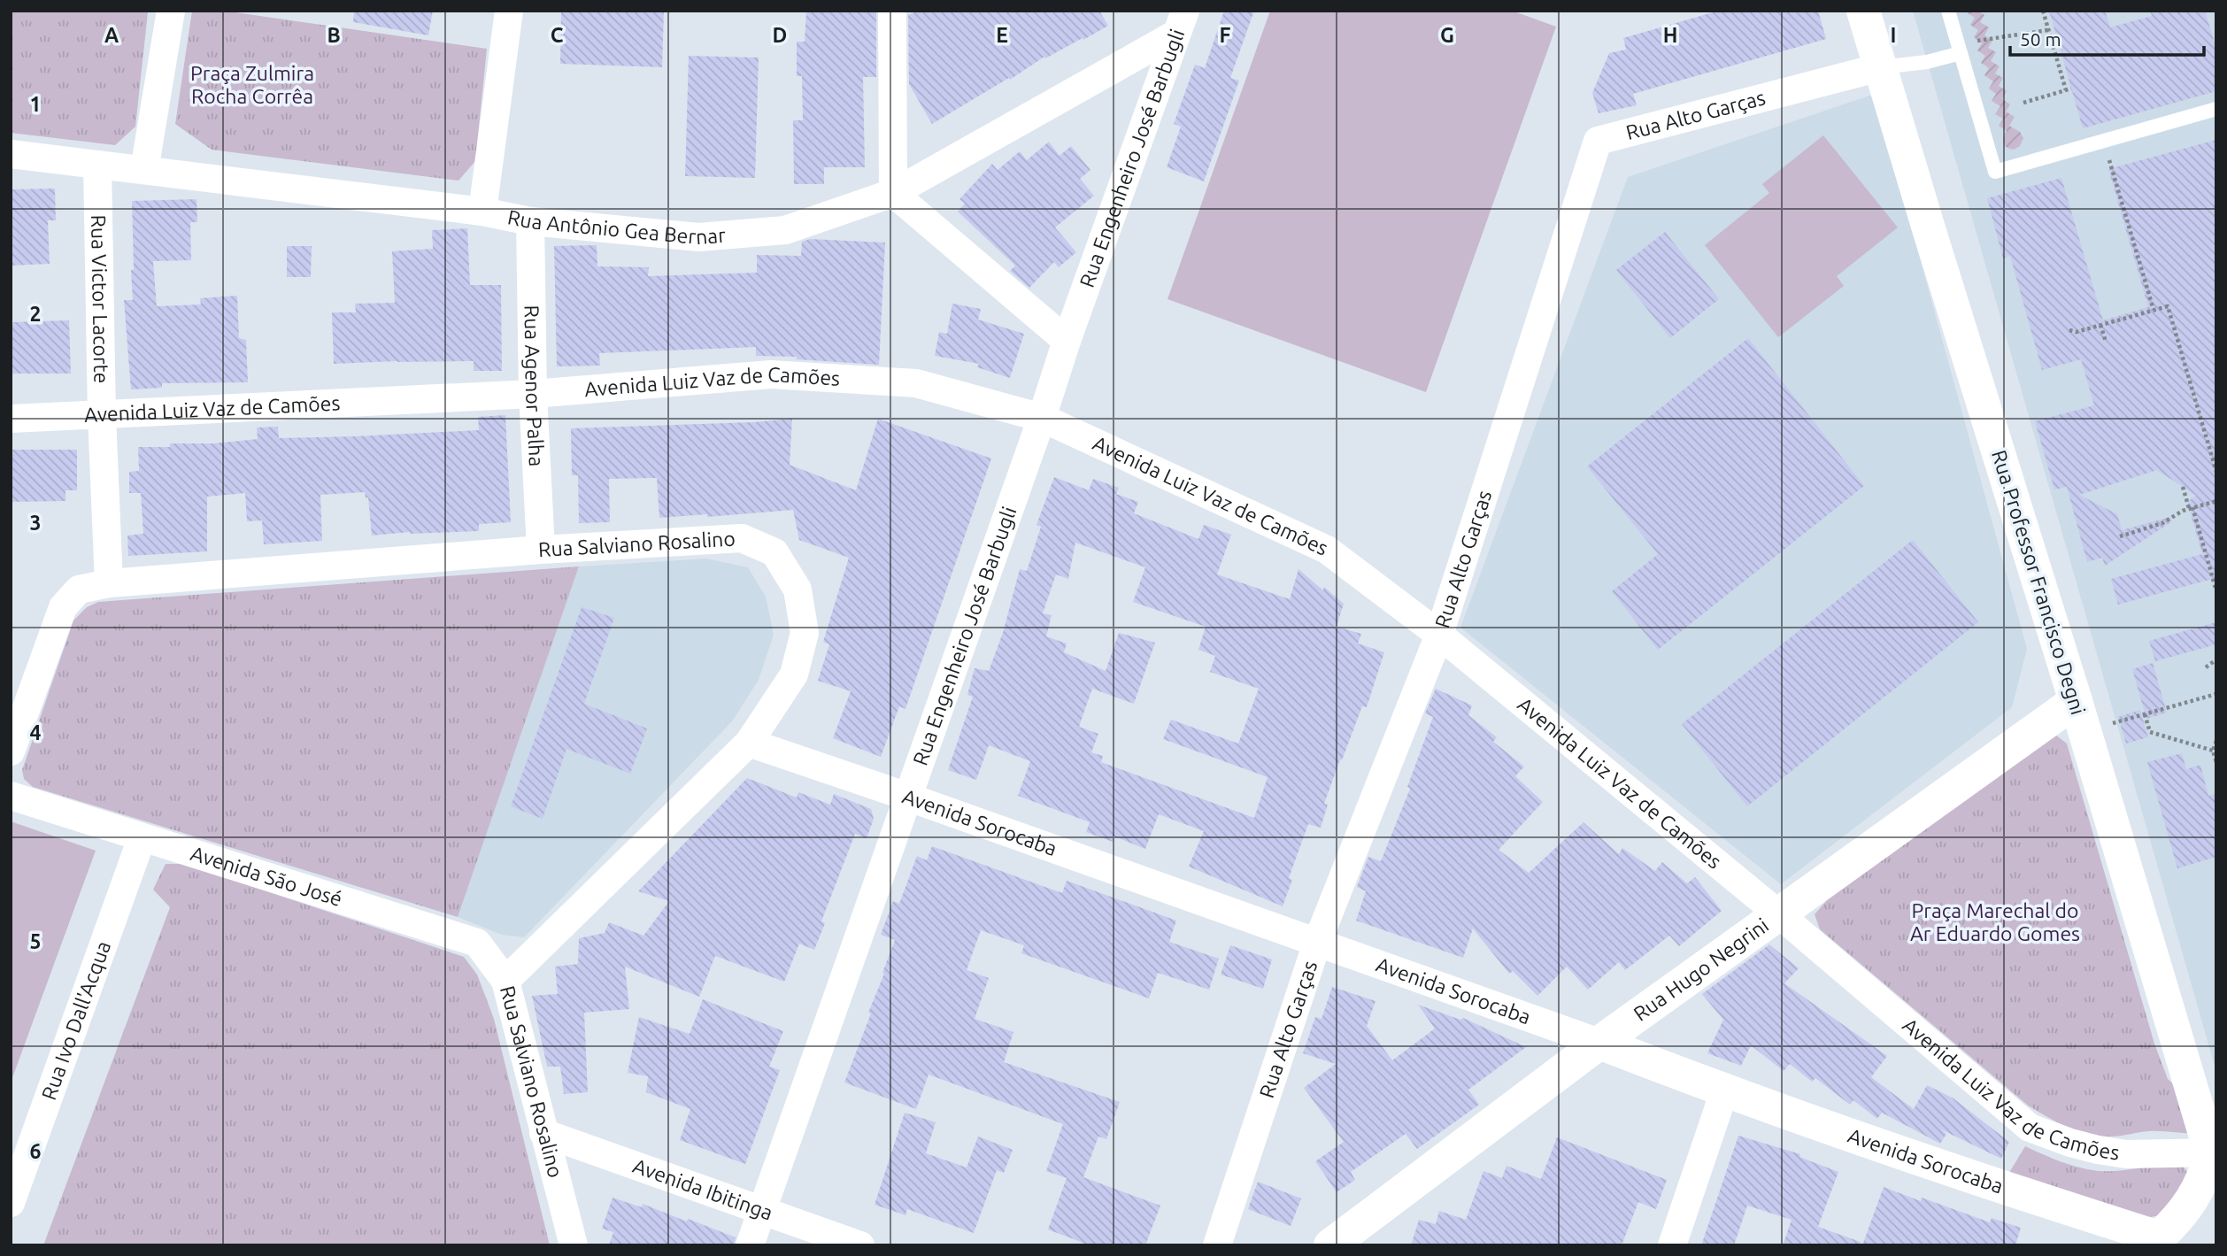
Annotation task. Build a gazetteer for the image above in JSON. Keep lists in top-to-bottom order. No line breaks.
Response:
{"streets":{"main road":["Rua Professor Francisco Degni","Avenida Sorocaba","Rua Hugo Negrini"],"street":["Rua Alto Garças","Rua Engenheiro José Barbugli","Rua Antônio Gea Bernar","Rua Victor Lacorte","Avenida Luiz Vaz de Camões","Rua Agenor Palha","Rua Salviano Rosalino","Avenida São José","Rua Ivo Dall'Acqua","Avenida Ibitinga"]},"crossings":[["Rua Alto Garças","Avenida Luiz Vaz de Camões"],["Rua Alto Garças","Rua Professor Francisco Degni"],["Rua Alto Garças","Avenida Sorocaba"],["Rua Engenheiro José Barbugli","Rua Antônio Gea Bernar"],["Rua Engenheiro José Barbugli","Avenida Luiz Vaz de Camões"],["Rua Engenheiro José Barbugli","Avenida Sorocaba"],["Rua Engenheiro José Barbugli","Avenida Ibitinga"],["Rua Antônio Gea Bernar","Rua Victor Lacorte"],["Rua Antônio Gea Bernar","Rua Agenor Palha"],["Rua Victor Lacorte","Avenida Luiz Vaz de Camões"],["Rua Victor Lacorte","Rua Salviano Rosalino"],["Avenida Luiz Vaz de Camões","Rua Agenor Palha"],["Avenida Luiz Vaz de Camões","Rua Professor Francisco Degni"],["Avenida Luiz Vaz de Camões","Rua Hugo Negrini"],["Rua Agenor Palha","Rua Salviano Rosalino"],["Rua Salviano Rosalino","Avenida Sorocaba"],["Rua Salviano Rosalino","Avenida São José"],["Rua Salviano Rosalino","Avenida Ibitinga"],["Rua Professor Francisco Degni","Rua Hugo Negrini"],["Avenida Sorocaba","Rua Hugo Negrini"],["Avenida São José","Rua Ivo Dall'Acqua"]],"parks":["Praça Zulmira Rocha Corrêa","Praça Marechal do Ar Eduardo Gomes"],"scale_bar":"50 m","grid":{"columns":["A","B","C","D","E","F","G","H","I"],"rows":["1","2","3","4","5","6"]}}
